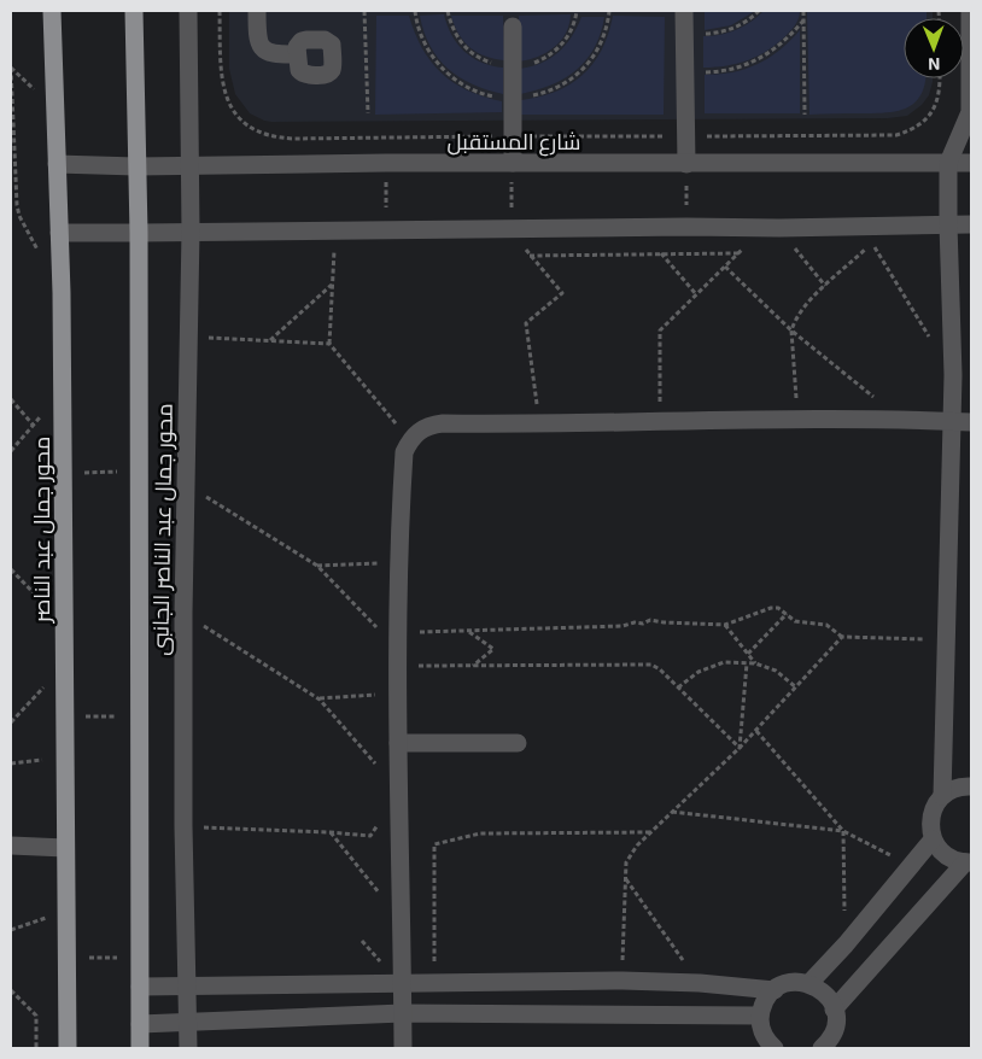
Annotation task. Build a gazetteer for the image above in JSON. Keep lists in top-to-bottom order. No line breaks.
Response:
{"streets":{"main road":["محور جمال عبد الناصر"],"street":["شارع المستقبل","محور جمال عبد الناصر الجانبى"]},"crossings":[["شارع المستقبل","محور جمال عبد الناصر"],["شارع المستقبل","محور جمال عبد الناصر الجانبى"]],"north":"bottom"}
